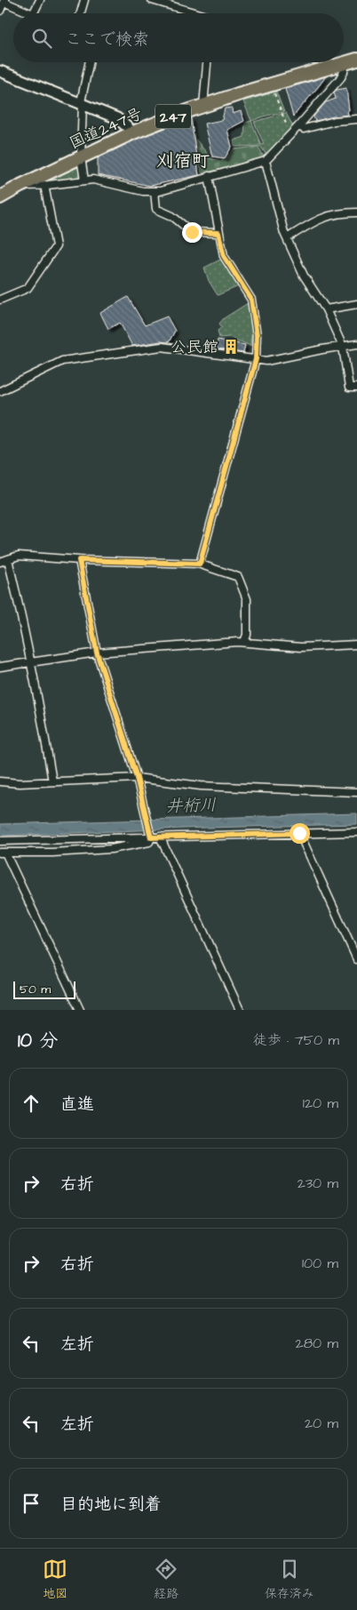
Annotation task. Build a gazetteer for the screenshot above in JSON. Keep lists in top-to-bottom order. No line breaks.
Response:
{"streets":{"highway":["247","国道247号"]},"districts":["刈宿町"],"water":["井桁川"],"places":{"building":["公民館"]},"scale_bar":"50 m","page":{"search":"ここで検索","scale":"50 m","heading":["10 分","徒歩 · 750 m"],"list":[["直進","120 m"],["右折","230 m"],["右折","100 m"],["左折","280 m"],["左折","20 m"],"目的地に到着"],"nav":["地図","経路","保存済み"]}}
